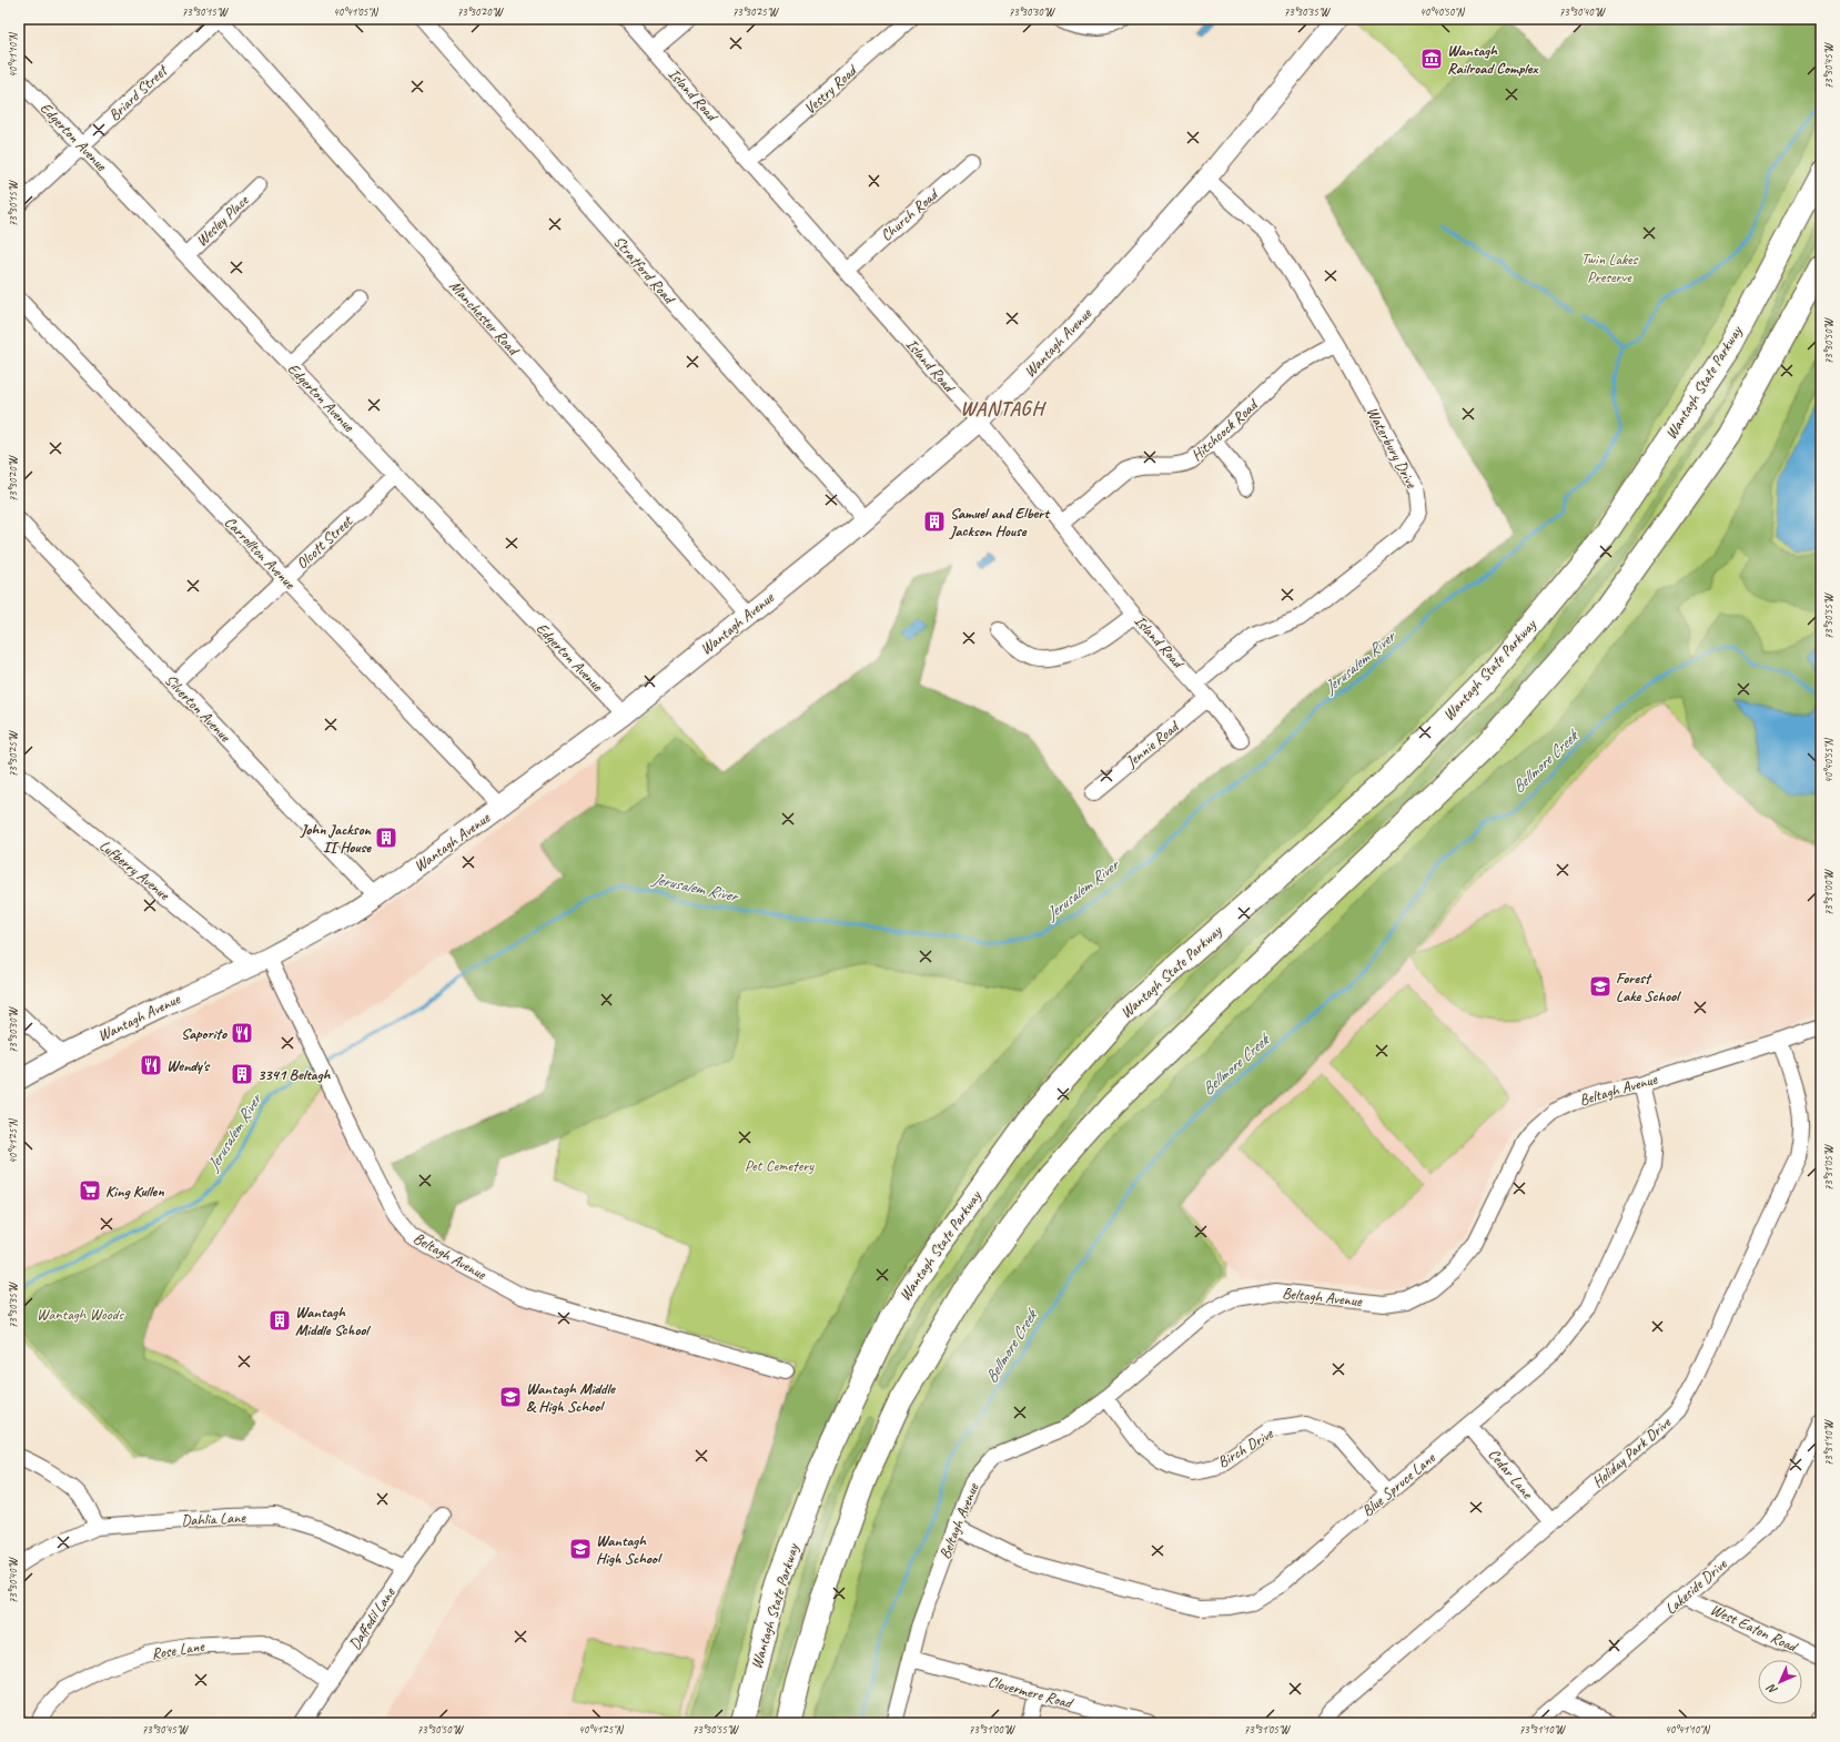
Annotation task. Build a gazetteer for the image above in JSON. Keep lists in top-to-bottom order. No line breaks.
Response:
{"streets":{"highway":["Wantagh State Parkway"],"main road":["Wantagh Avenue"],"street":["Vestry Road","Briard Street","Island Road","Edgerton Avenue","Church Road","Wesley Place","Stratford Road","Manchester Road","Hitchcock Road","Waterbury Drive","Olcott Street","Carrollton Avenue","Silverton Avenue","Jennie Road","Lufberry Avenue","Beltagh Avenue","Birch Drive","Holiday Park Drive","Cedar Lane","Blue Spruce Lane","Dahlia Lane","Lakeside Drive","Daffodil Lane","West Eaton Road","Rose Lane","Clovermere Road"]},"crossings":[["Vestry Road","Island Road"],["Briard Street","Edgerton Avenue"],["Briard Street","Manchester Road"],["Island Road","Church Road"],["Island Road","Wantagh Avenue"],["Island Road","Hitchcock Road"],["Island Road","Waterbury Drive"],["Island Road","Jennie Road"],["Edgerton Avenue","Wesley Place"],["Edgerton Avenue","Wantagh Avenue"],["Edgerton Avenue","Olcott Street"],["Stratford Road","Wantagh Avenue"],["Manchester Road","Wantagh Avenue"],["Wantagh Avenue","Waterbury Drive"],["Wantagh Avenue","Carrollton Avenue"],["Wantagh Avenue","Silverton Avenue"],["Wantagh Avenue","Lufberry Avenue"],["Wantagh Avenue","Beltagh Avenue"],["Hitchcock Road","Waterbury Drive"],["Olcott Street","Carrollton Avenue"],["Olcott Street","Silverton Avenue"],["Beltagh Avenue","Birch Drive"],["Beltagh Avenue","Holiday Park Drive"],["Beltagh Avenue","Blue Spruce Lane"],["Beltagh Avenue","Clovermere Road"],["Birch Drive","Blue Spruce Lane"],["Holiday Park Drive","Cedar Lane"],["Cedar Lane","Blue Spruce Lane"],["Dahlia Lane","Daffodil Lane"],["Lakeside Drive","West Eaton Road"],["Daffodil Lane","Rose Lane"]],"districts":["WANTAGH"],"water":["Jerusalem River","Bellmore Creek"],"parks":["Twin Lakes Preserve","Pet Cemetery","Wantagh Woods"],"places":{"museum":["Wantagh Railroad Complex"],"building":["Samuel and Elbert Jackson House","John Jackson II House","3341 Beltagh","Wantagh Middle School"],"school or university":["Forest Lake School","Wantagh Middle & High School","Wantagh High School"],"restaurant":["Saporito","Wendy's"],"supermarket":["King Kullen"]},"north":"bottom left","coordinates":["73°30'15\"W","40°41'05\"N","73°30'20\"W","73°30'25\"W","73°30'30\"W","73°30'35\"W","40°40'50\"N","73°30'40\"W","40°41'10\"N","73°30'45\"W","73°30'50\"W","73°30'55\"W","40°40'55\"N","73°31'00\"W","40°41'25\"N","73°31'05\"W","73°31'10\"W"]}
